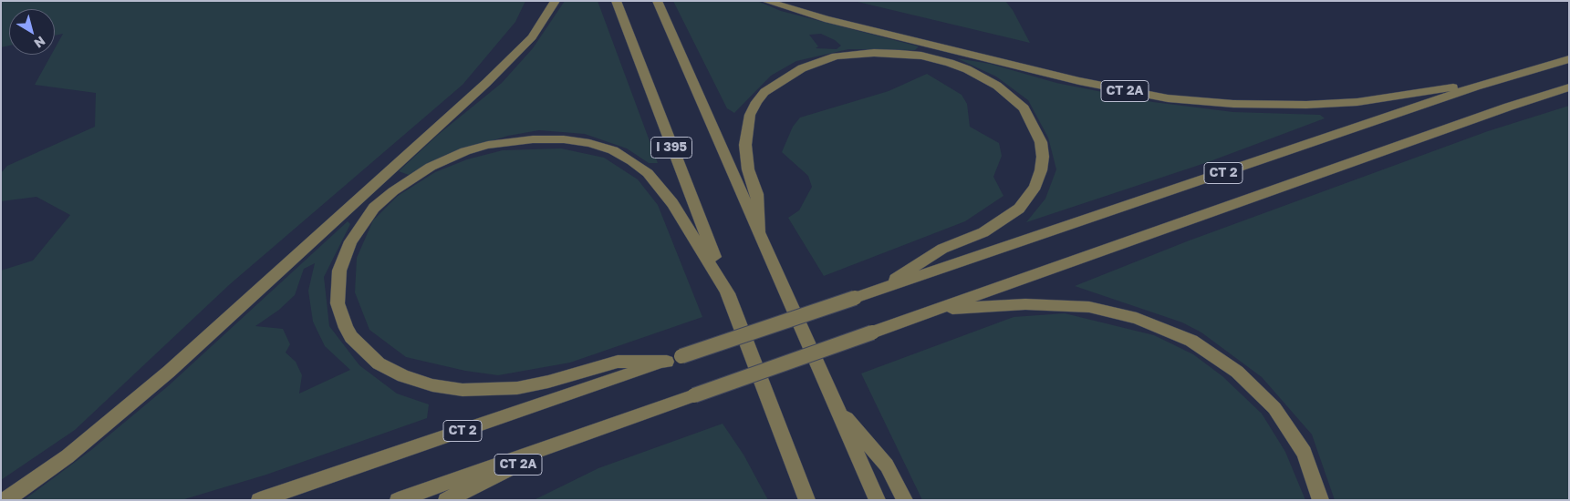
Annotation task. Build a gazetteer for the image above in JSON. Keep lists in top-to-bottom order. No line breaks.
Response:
{"streets":{"highway":["CT 2A","I 395","CT 2"]},"crossings":[["CT 2A","CT 2"]],"north":"bottom right"}
